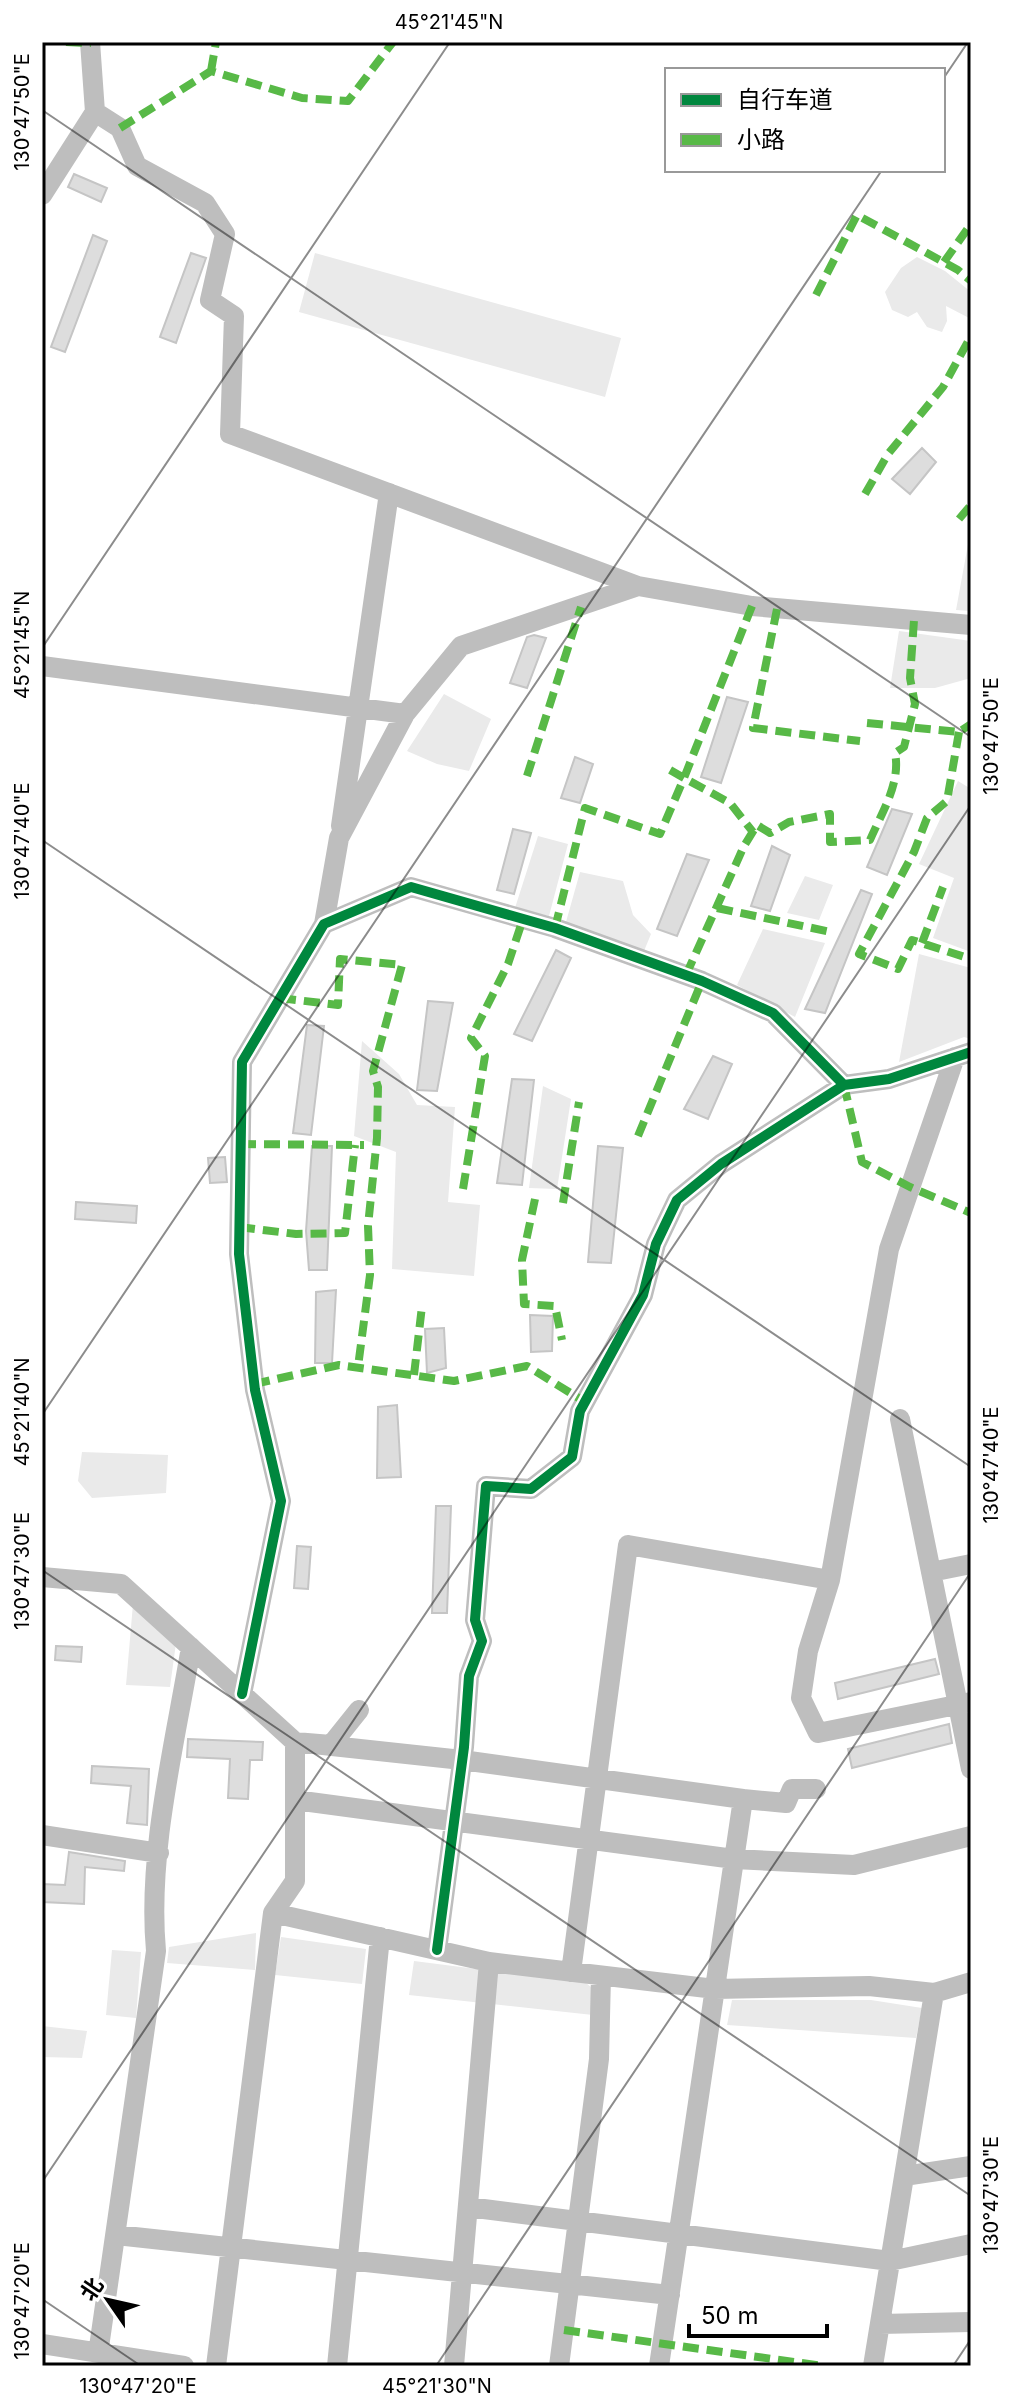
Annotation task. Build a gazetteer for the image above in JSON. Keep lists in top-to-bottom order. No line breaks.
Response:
{"legend":["自行车道","小路"],"scale_bar":"50 m","north":"top left","coordinates":["45°21'45\"N","130°47'50\"E","130°47'40\"E","45°21'40\"N","130°47'30\"E","130°47'20\"E","45°21'30\"N"]}
